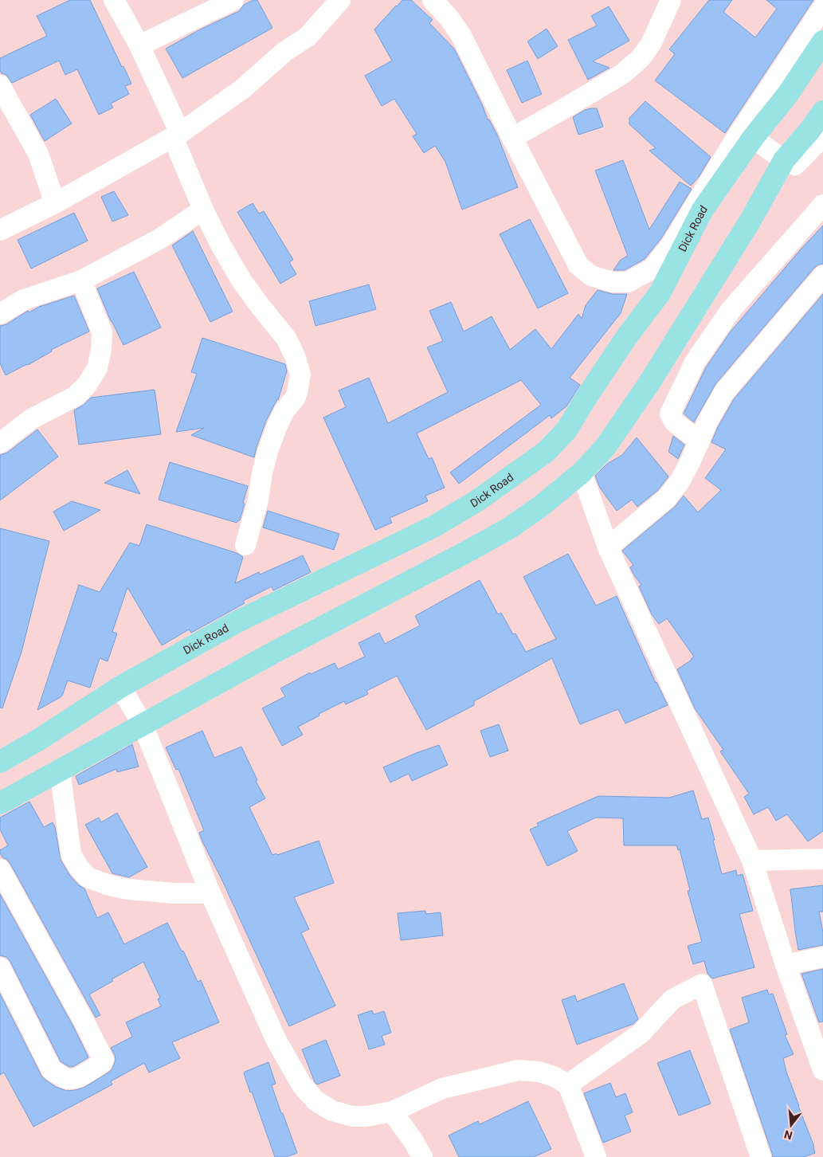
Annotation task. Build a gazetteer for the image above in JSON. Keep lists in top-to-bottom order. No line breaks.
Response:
{"streets":{"main road":["Dick Road"]},"north":"bottom"}
